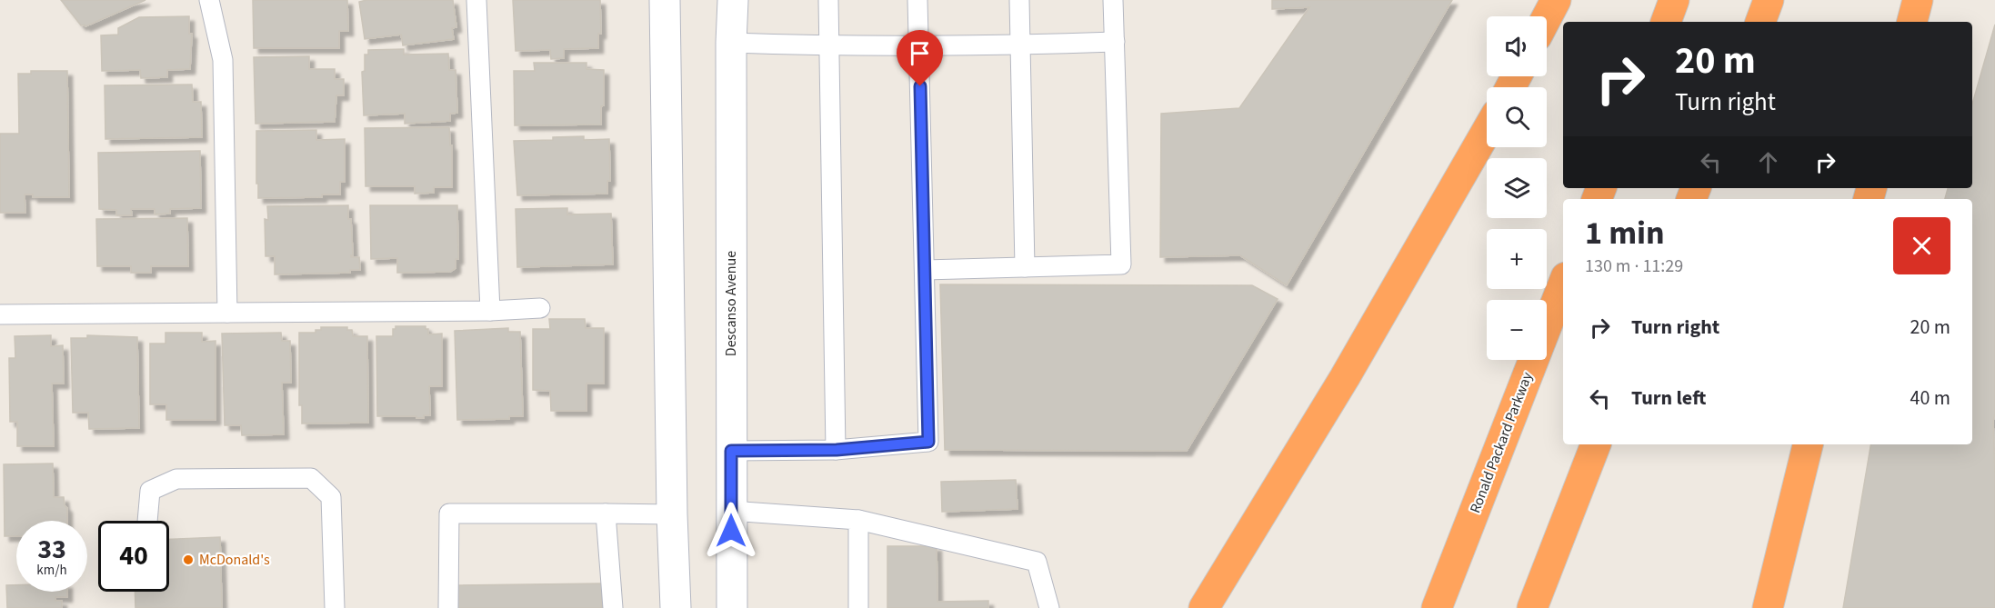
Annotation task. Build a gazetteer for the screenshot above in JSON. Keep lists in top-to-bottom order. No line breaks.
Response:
{"streets":{"highway":["Ronald Packard Parkway"],"street":["Descanso Avenue"]},"places":["McDonald's"],"page":{"map_buttons":["+","−"],"turn":["20 m","Turn right"],"heading":["1 min","130 m · 11:29"],"list":[{"name":"Turn right","value":"20 m"},{"name":"Turn left","value":"40 m"}],"speed":"33 km/h","limit":"40"}}
